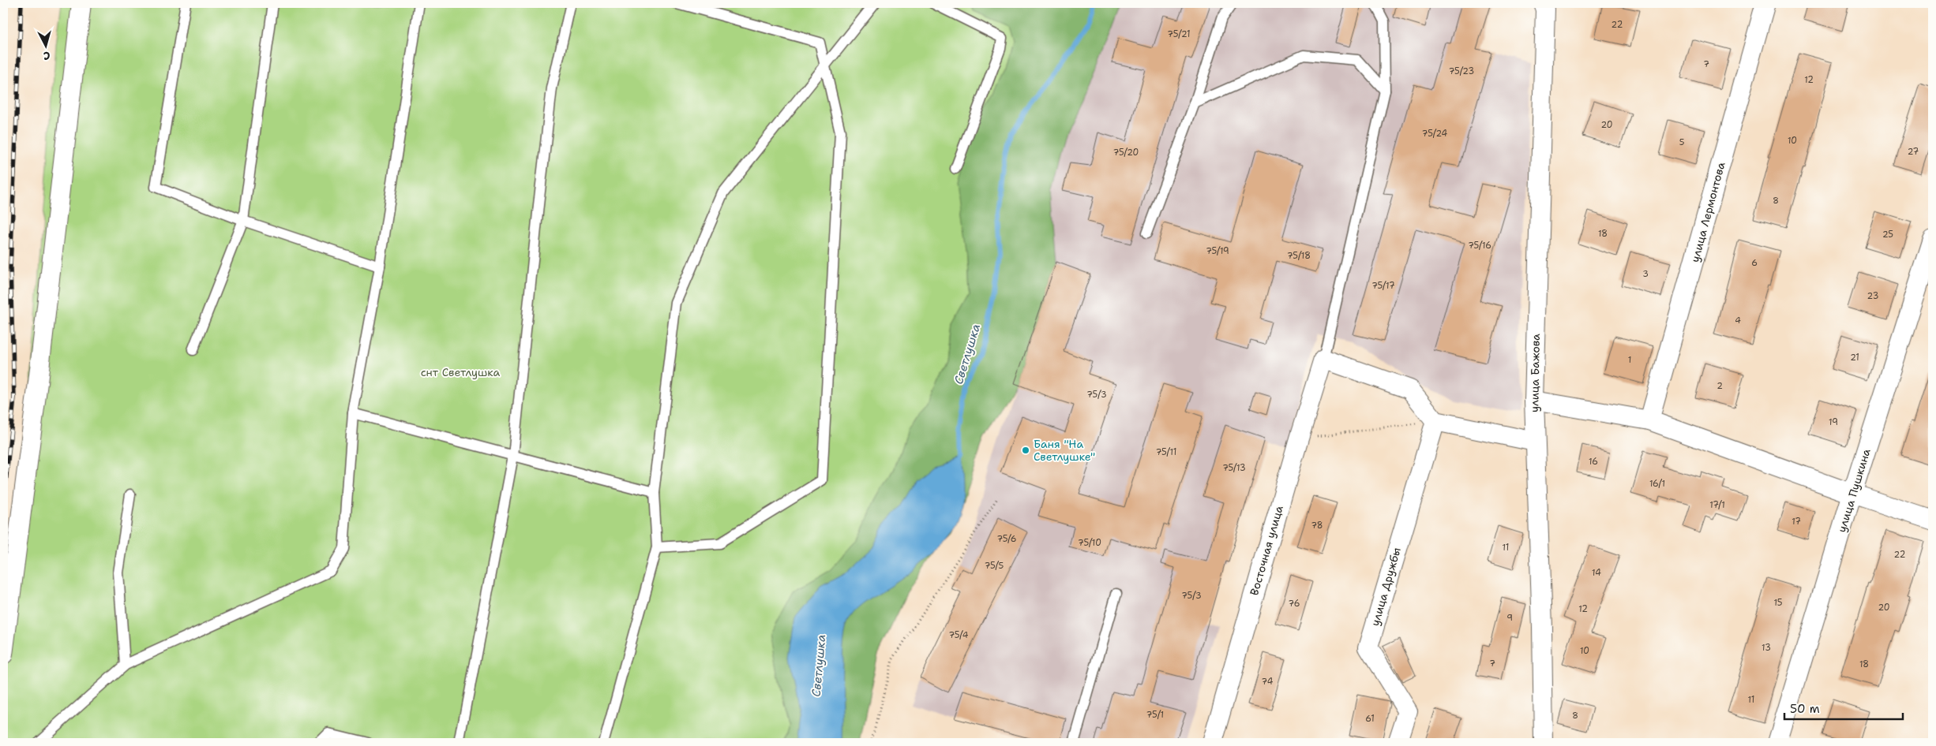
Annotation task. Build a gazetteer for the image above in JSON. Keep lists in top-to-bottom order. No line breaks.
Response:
{"streets":{"street":["улица Лермонтова","улица Бажова","улица Пушкина","Восточная улица","улица Дружбы"]},"water":["Светлушка"],"parks":["снт Светлушка"],"places":["Баня \"На Светлушке\""],"house_numbers":["22","75/21","7","75/23","12","20","75/24","10","5","27","75/20","8","18","25","75/16","75/19","75/18","6","3","75/17","23","4","21","1","2","75/3","19","75/11","16","75/13","16/1","17/1","17","78","75/6","75/10","11","22","75/5","14","75/3","15","76","20","12","9","75/4","13","10","7","18","74","11","75/1","8","61"],"scale_bar":"50 m","north":"bottom"}
